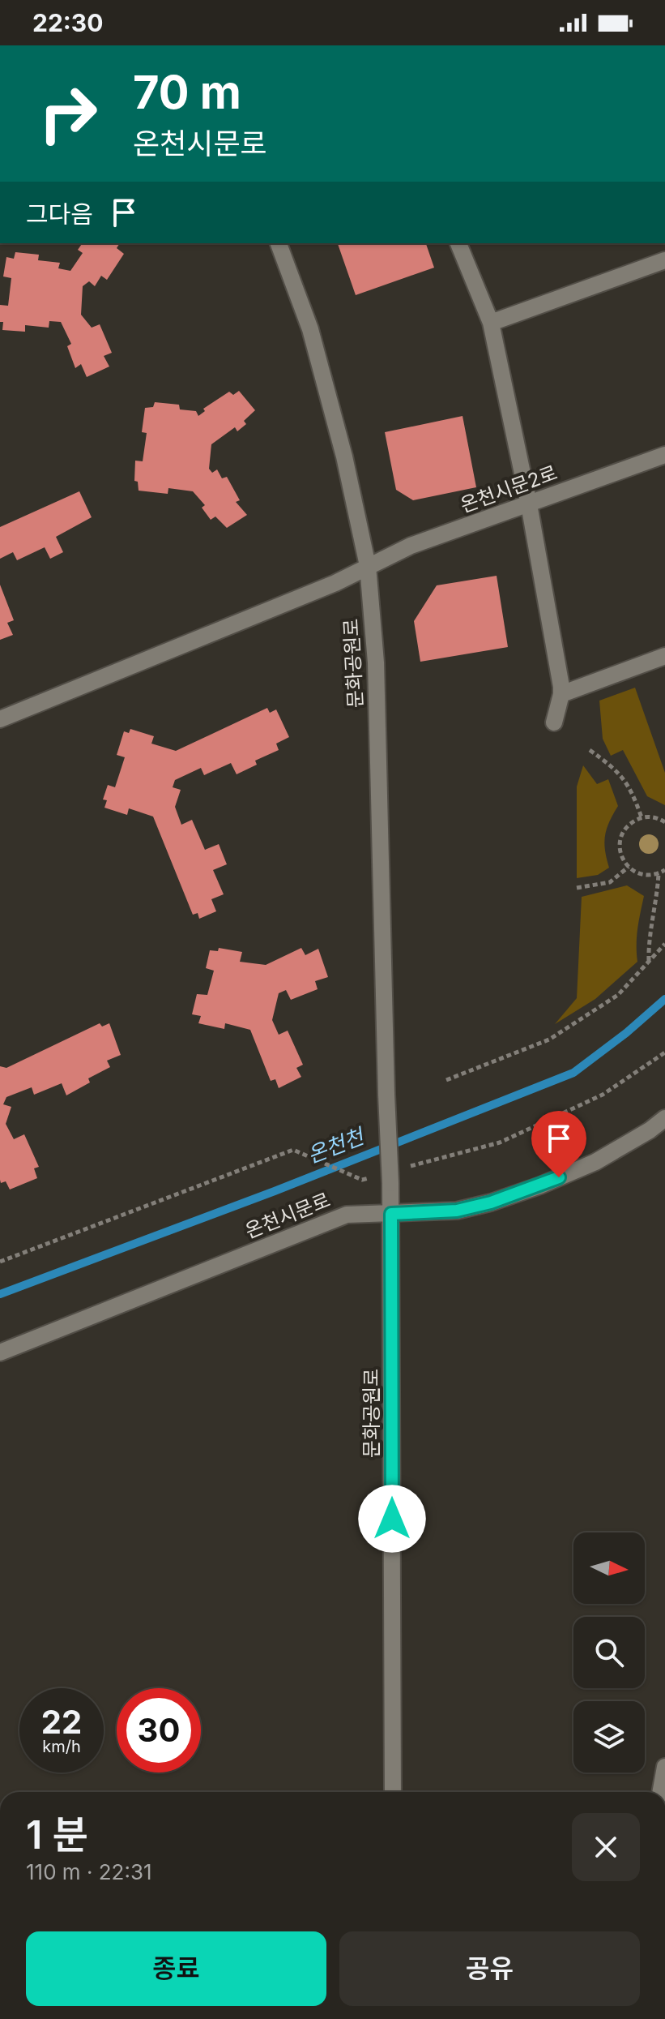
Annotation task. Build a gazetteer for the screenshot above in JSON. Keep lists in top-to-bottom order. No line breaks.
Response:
{"streets":{"street":["온천시문2로","문화공원로","온천시문로"]},"crossings":[["온천시문2로","문화공원로"],["문화공원로","온천시문로"]],"water":["온천천"],"north":"right","page":{"status":"22:30","turn":["70 m","온천시문로"],"then":"그다음","speed":"22 km/h","limit":"30","heading":["1 분","110 m · 22:31"],"buttons":["종료","공유"]}}
